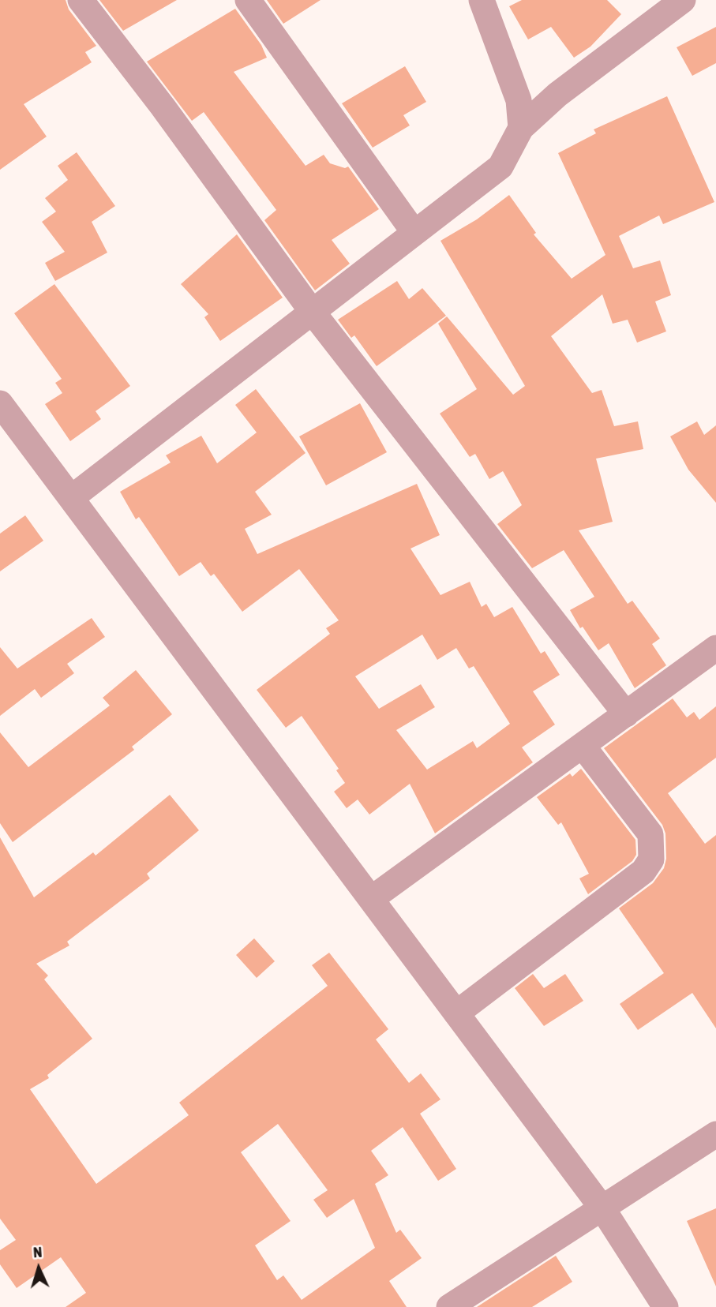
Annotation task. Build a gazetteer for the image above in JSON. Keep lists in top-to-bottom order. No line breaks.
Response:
{"north":"top"}
